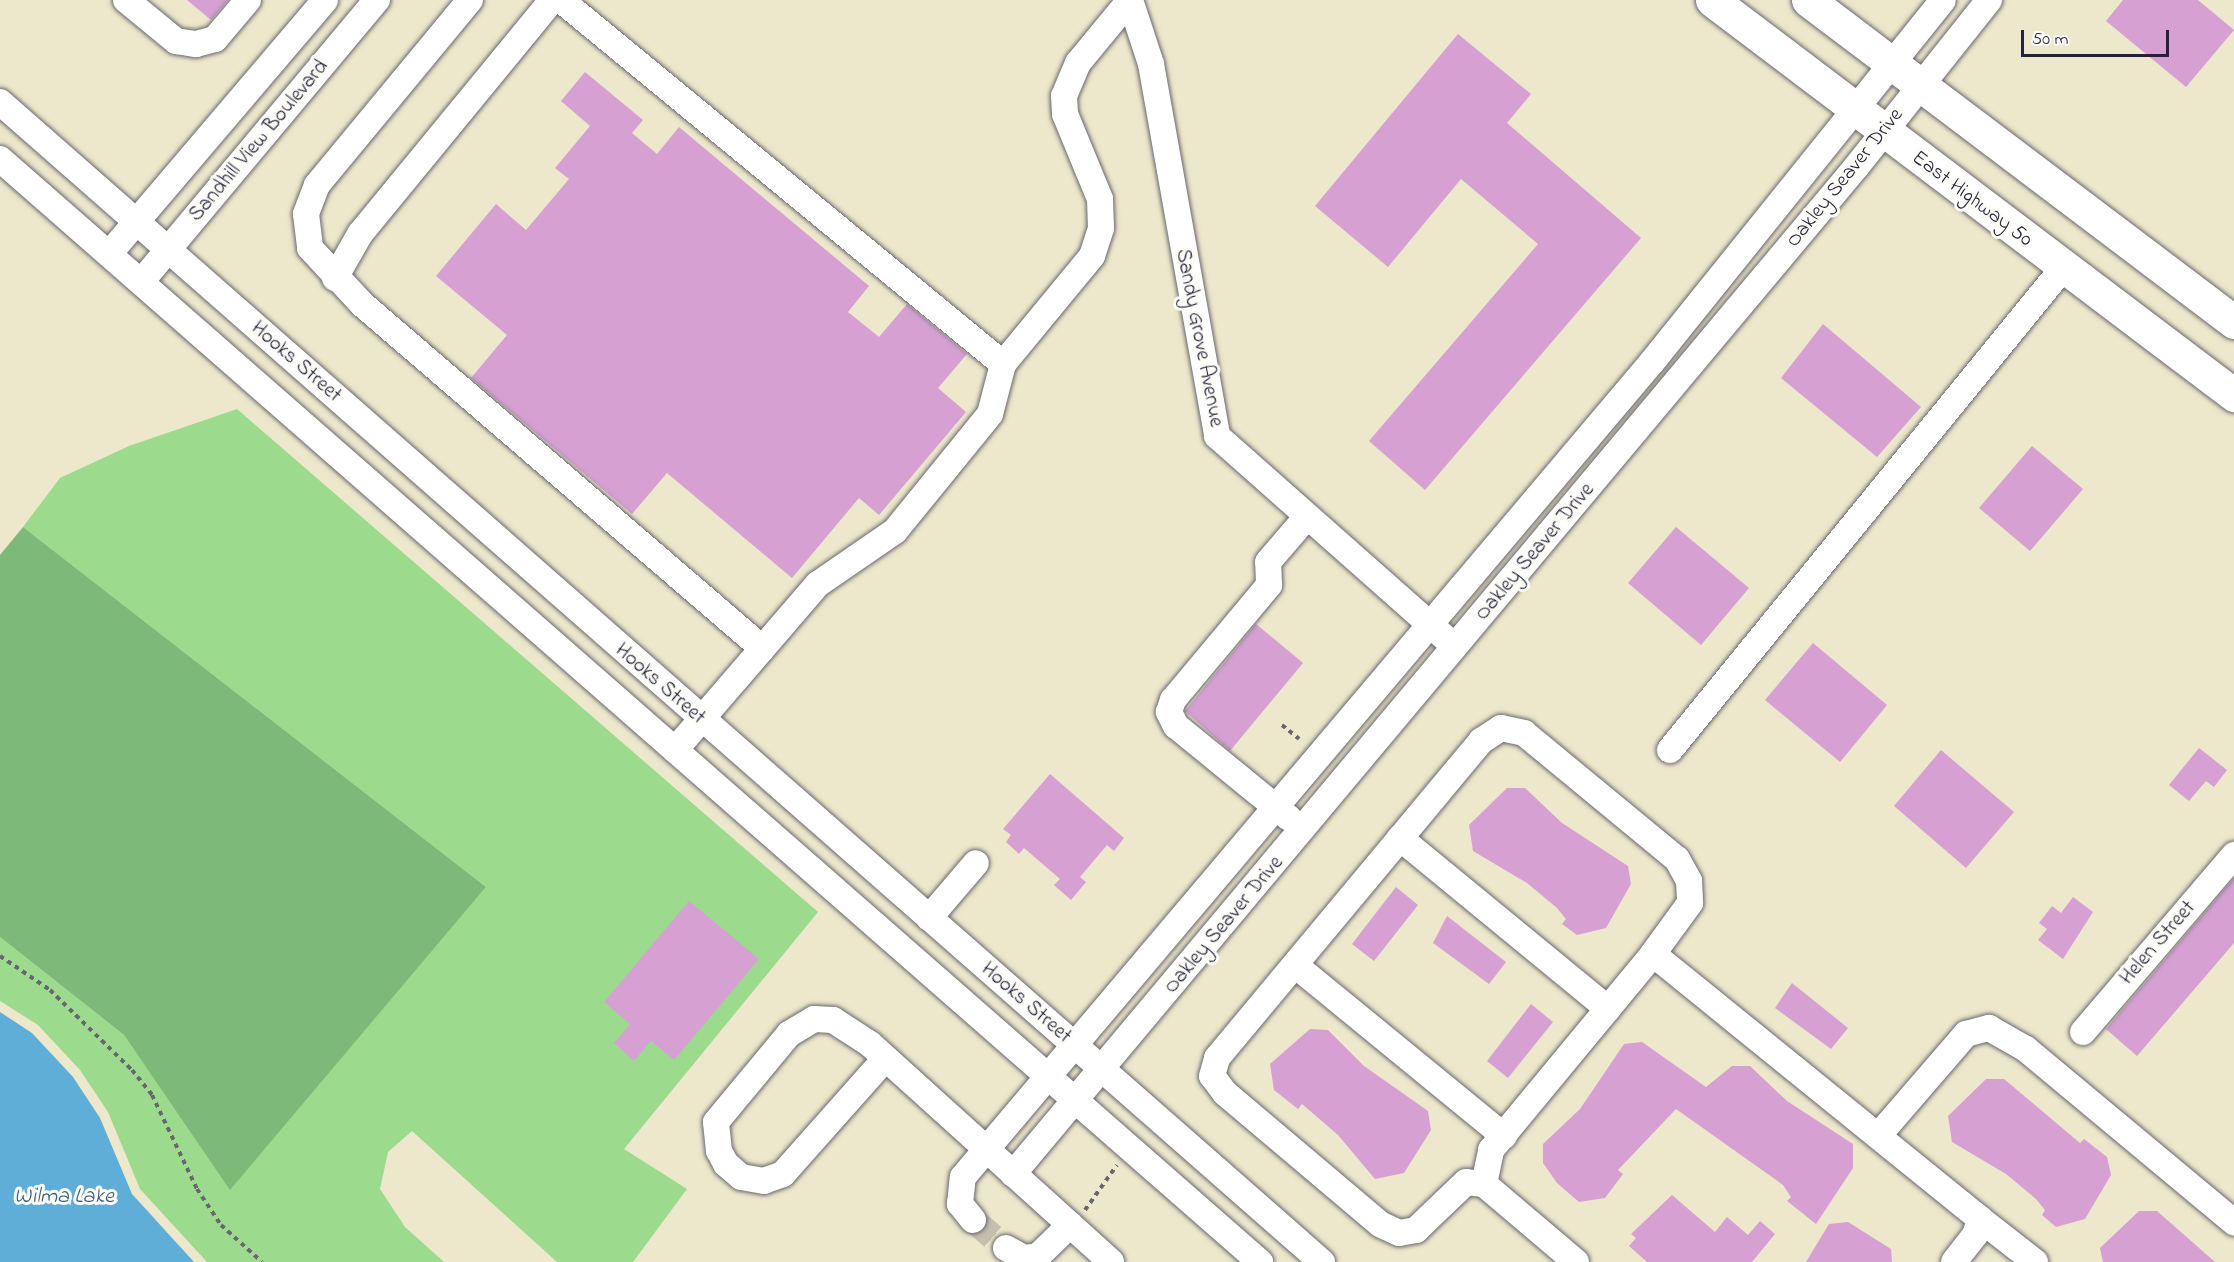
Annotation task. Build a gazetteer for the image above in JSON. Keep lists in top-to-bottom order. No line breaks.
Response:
{"streets":{"highway":["East Highway 50"],"street":["Sandhill View Boulevard","Oakley Seaver Drive","Sandy Grove Avenue","Hooks Street","Helen Street"]},"crossings":[["Sandhill View Boulevard","Hooks Street"],["Oakley Seaver Drive","East Highway 50"],["Oakley Seaver Drive","Sandy Grove Avenue"],["Oakley Seaver Drive","Hooks Street"]],"water":["Wilma Lake"],"scale_bar":"50 m"}
